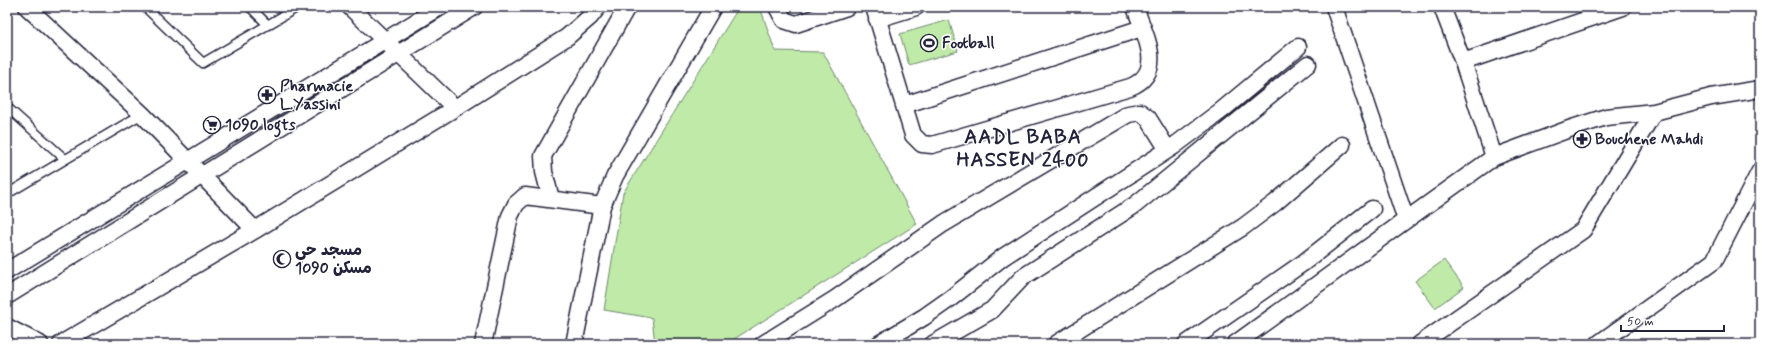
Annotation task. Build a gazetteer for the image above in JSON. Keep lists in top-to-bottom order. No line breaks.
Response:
{"districts":["AADL BABA HASSEN 2400"],"places":{"sports":["Football"],"pharmacy":["Pharmacie L.Yassini","Bouchene Mahdi"],"supermarket":["1090 logts"],"mosque":["مسجد حي 1090 مسكن"]},"scale_bar":"50 m"}
